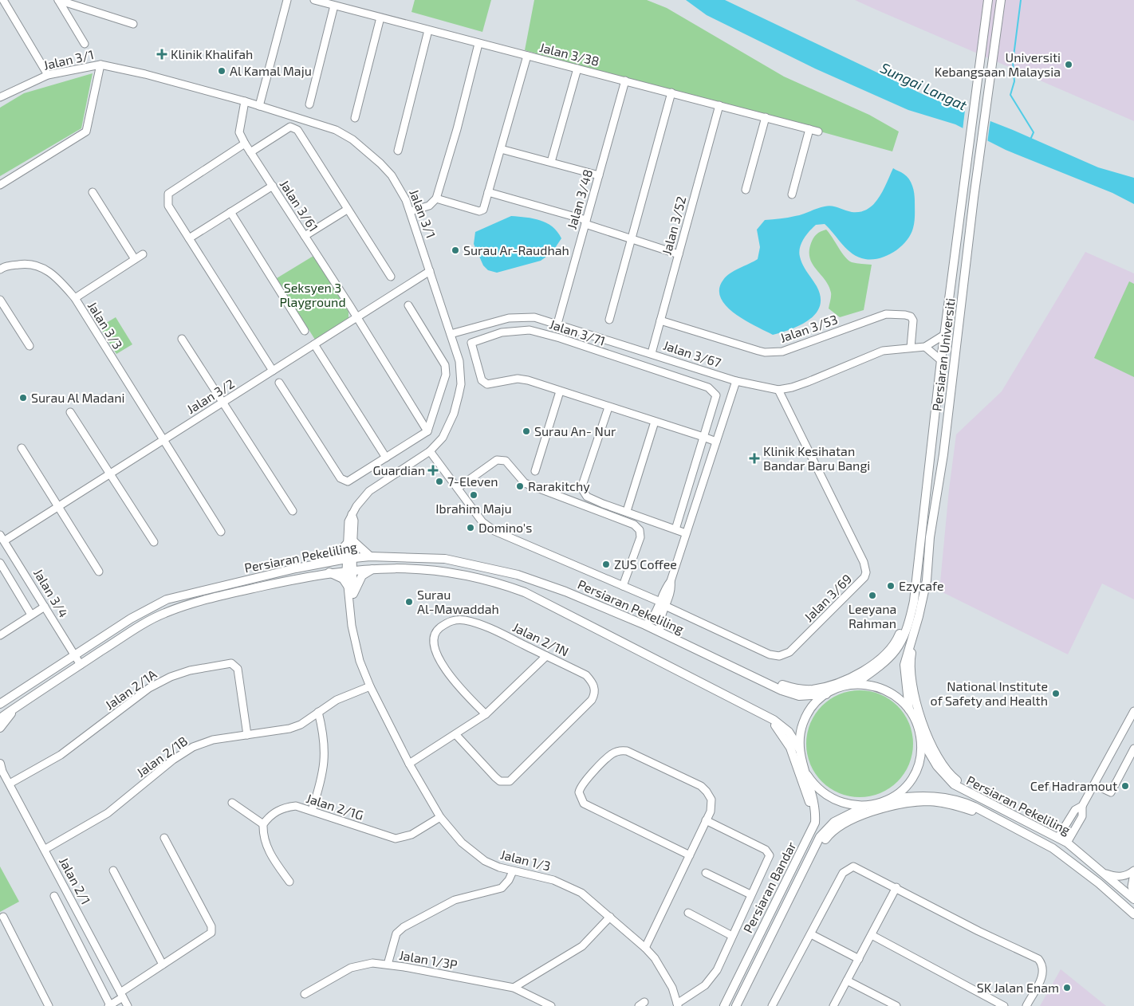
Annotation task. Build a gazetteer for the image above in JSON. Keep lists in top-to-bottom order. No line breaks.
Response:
{"streets":{"main road":["Persiaran Universiti","Persiaran Pekeliling","Persiaran Bandar"],"street":["Jalan 3/38","Jalan 3/1","Jalan 3/48","Jalan 3/61","Jalan 3/52","Jalan 3/3","Jalan 3/53","Jalan 3/71","Jalan 3/67","Jalan 3/2","Jalan 3/4","Jalan 3/69","Jalan 2/1N","Jalan 2/1A","Jalan 2/1B","Jalan 2/1G","Jalan 1/3","Jalan 2/1","Jalan 1/3P"]},"crossings":[["Jalan 3/38","Jalan 3/48"],["Jalan 3/38","Jalan 3/52"],["Jalan 3/1","Jalan 3/61"],["Jalan 3/1","Jalan 3/67"],["Jalan 3/1","Jalan 3/2"],["Jalan 3/1","Persiaran Pekeliling"],["Jalan 3/1","Jalan 3/69"],["Jalan 3/1","Jalan 1/3"],["Jalan 3/48","Jalan 3/67"],["Jalan 3/61","Jalan 3/2"],["Jalan 3/52","Jalan 3/53"],["Jalan 3/52","Jalan 3/67"],["Jalan 3/3","Jalan 3/2"],["Jalan 3/53","Jalan 3/67"],["Jalan 3/67","Jalan 3/69"],["Persiaran Universiti","Persiaran Pekeliling"],["Persiaran Universiti","Persiaran Bandar"],["Jalan 3/2","Jalan 3/4"],["Persiaran Pekeliling","Jalan 3/4"],["Persiaran Pekeliling","Jalan 1/3"],["Persiaran Pekeliling","Persiaran Bandar"],["Jalan 2/1A","Jalan 2/1B"],["Jalan 2/1A","Jalan 2/1"],["Jalan 2/1B","Jalan 1/3"],["Jalan 2/1B","Jalan 2/1"],["Jalan 2/1G","Jalan 1/3"]],"water":["Sungai Langat"],"parks":["Seksyen 3 Playground"],"places":{"health":["Klinik Khalifah","Klinik Kesihatan Bandar Baru Bangi","Guardian"],"other":["Universiti Kebangsaan Malaysia","Al Kamal Maju","Surau Ar-Raudhah","Surau Al Madani","Surau An- Nur","7-Eleven","Rarakitchy","Ibrahim Maju","Domino's","ZUS Coffee","Ezycafe","Leeyana Rahman","Surau Al-Mawaddah","National Institute of Safety and Health","Cef Hadramout","SK Jalan Enam"]}}
